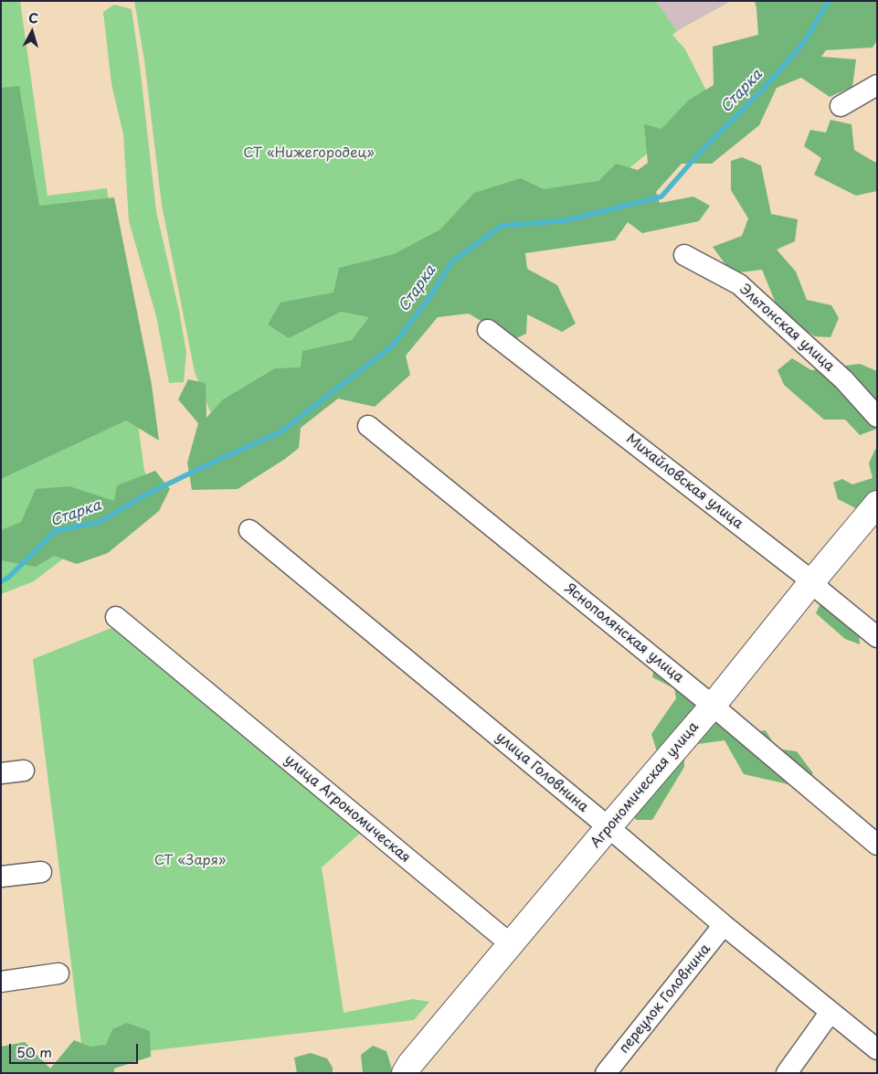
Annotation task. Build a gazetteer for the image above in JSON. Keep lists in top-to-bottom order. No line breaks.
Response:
{"streets":{"street":["Эльтонская улица","Михайловская улица","Яснополянская улица","улица Головнина","Агрономическая улица","улица Агрономическая","переулок Головнина"]},"crossings":[["Михайловская улица","Агрономическая улица"],["Яснополянская улица","Агрономическая улица"],["улица Головнина","Агрономическая улица"],["улица Головнина","переулок Головнина"],["Агрономическая улица","улица Агрономическая"]],"water":["Старка"],"parks":["СТ «Нижегородец»","СТ «Заря»"],"scale_bar":"50 m","north":"top"}
